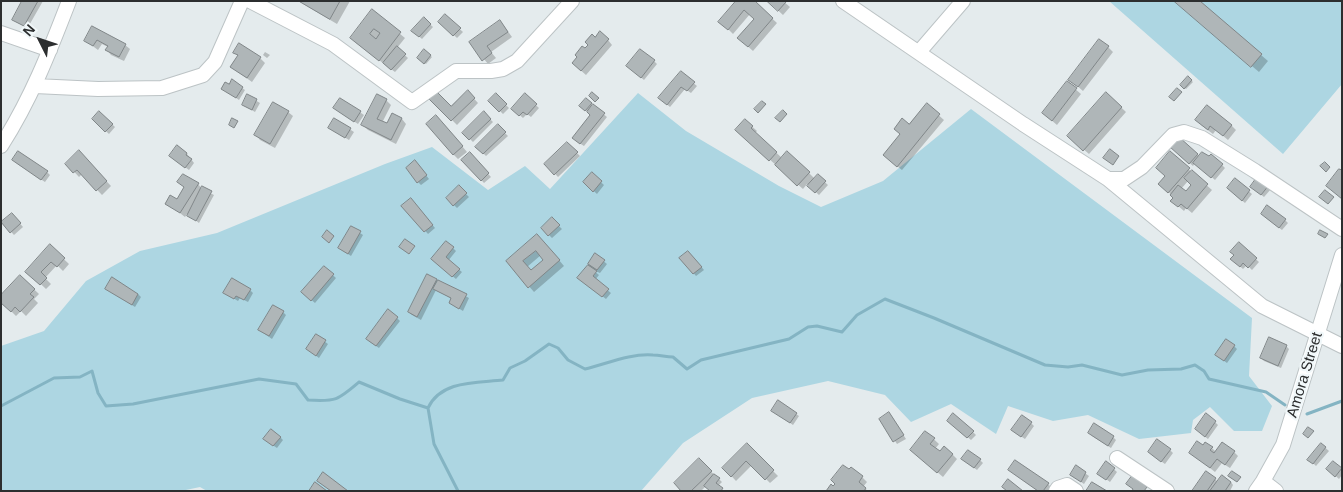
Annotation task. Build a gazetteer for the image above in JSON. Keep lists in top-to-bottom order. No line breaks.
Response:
{"streets":{"street":["Amora Street"]},"north":"top left"}
